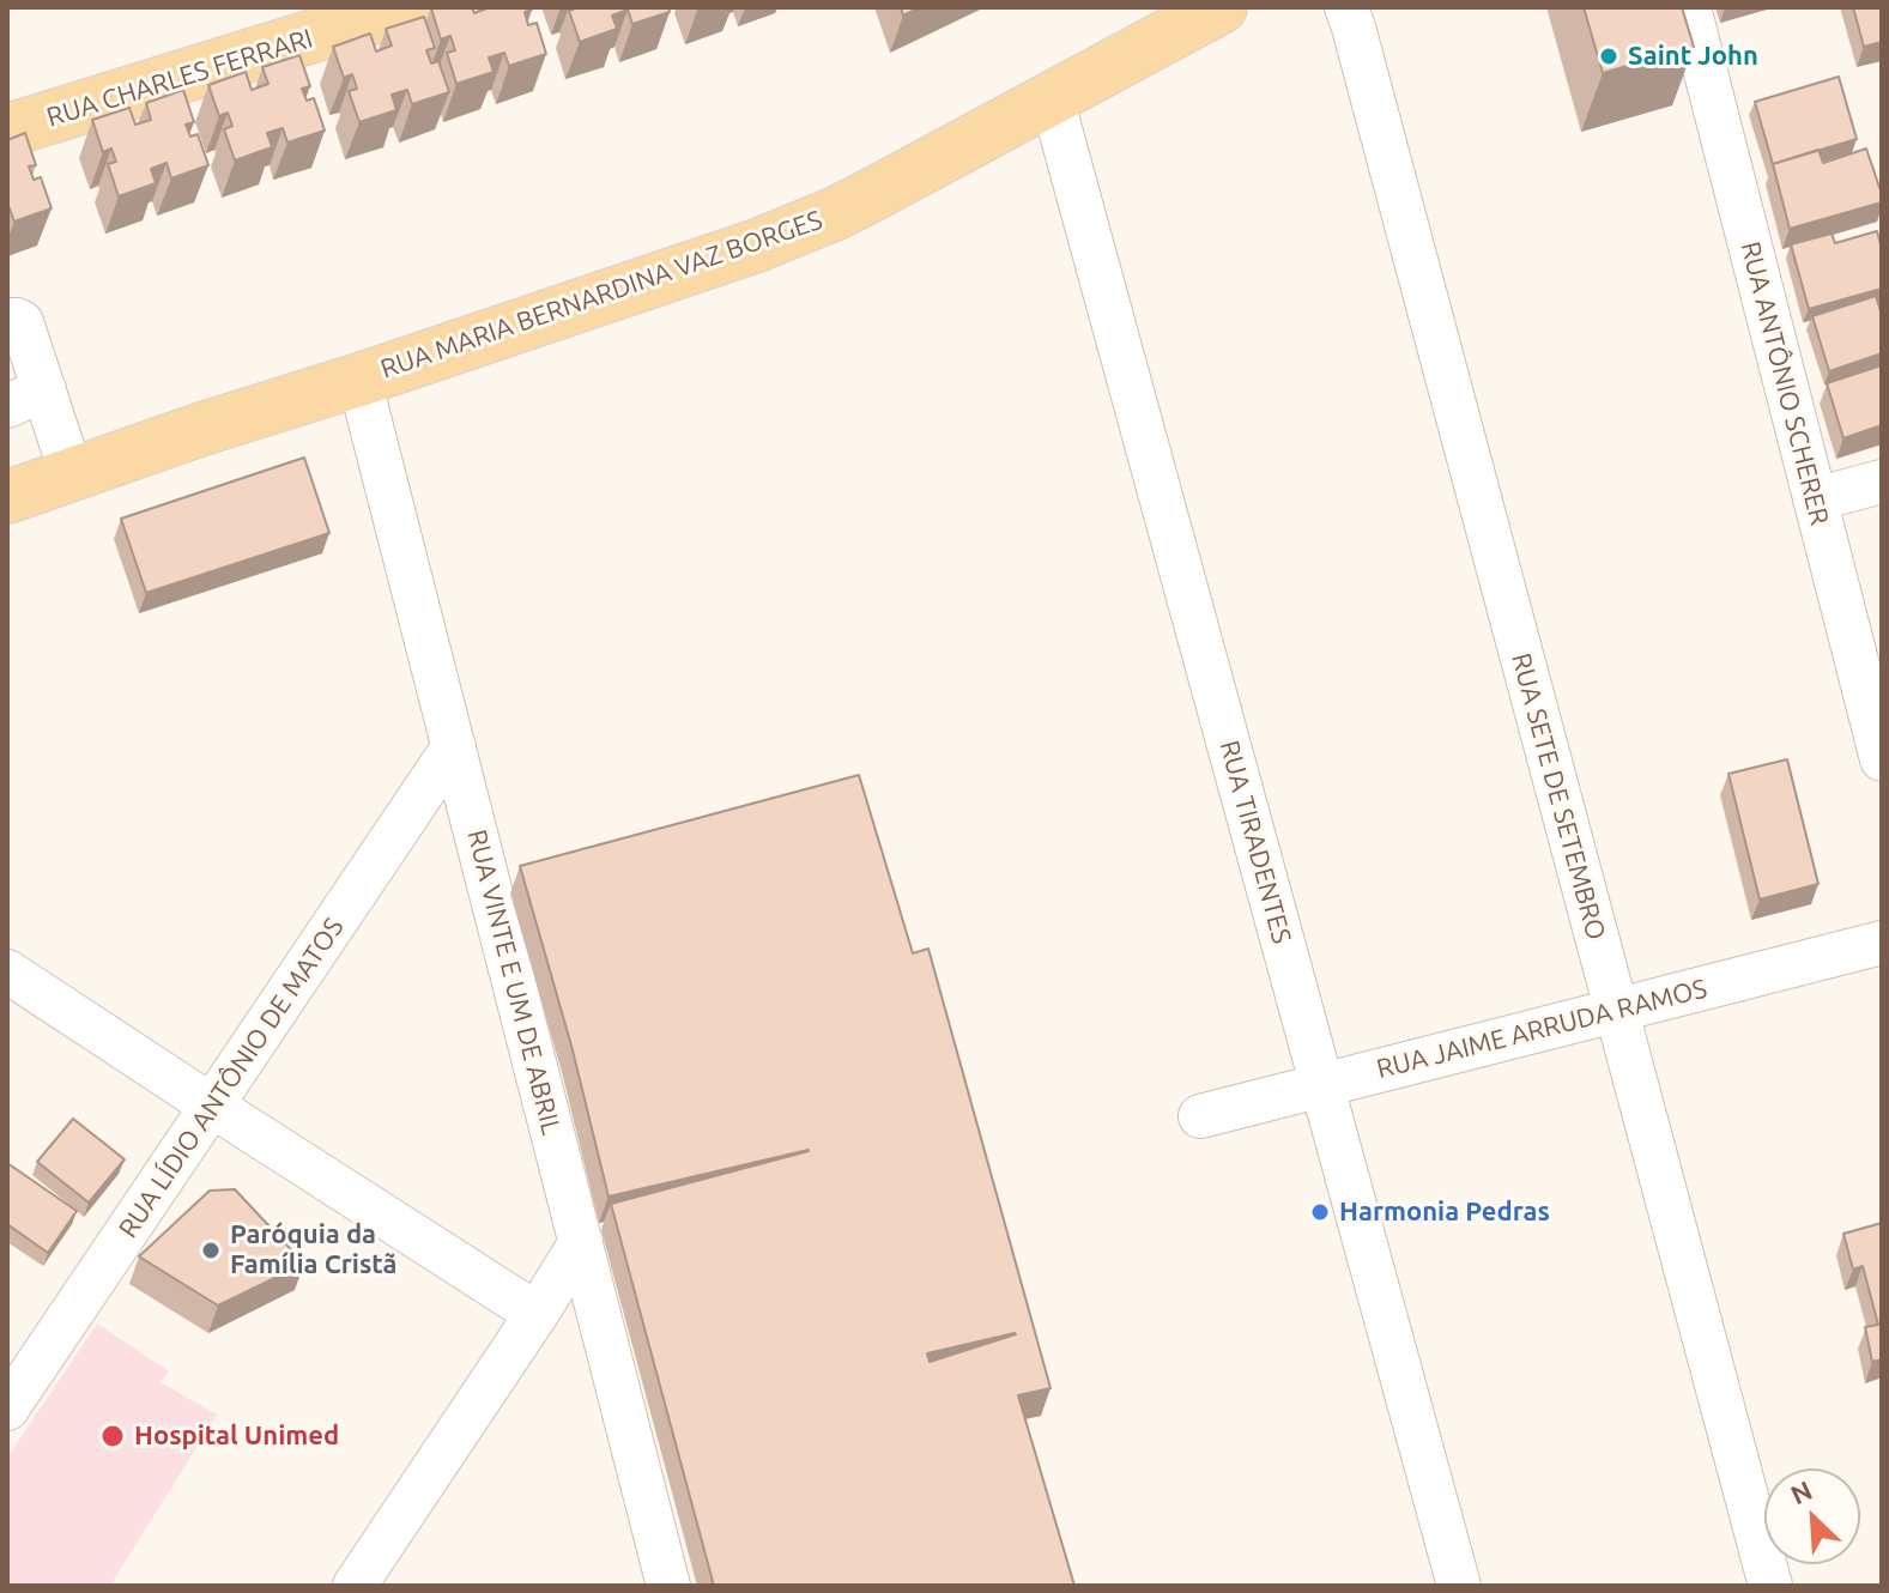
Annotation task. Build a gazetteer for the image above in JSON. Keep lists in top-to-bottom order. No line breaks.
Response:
{"streets":{"main road":["RUA CHARLES FERRARI","RUA MARIA BERNARDINA VAZ BORGES"],"street":["RUA ANTÔNIO SCHERER","RUA SETE DE SETEMBRO","RUA TIRADENTES","RUA VINTE E UM DE ABRIL","RUA JAIME ARRUDA RAMOS","RUA LÍDIO ANTÔNIO DE MATOS"]},"crossings":[["RUA MARIA BERNARDINA VAZ BORGES","RUA TIRADENTES"],["RUA MARIA BERNARDINA VAZ BORGES","RUA VINTE E UM DE ABRIL"],["RUA SETE DE SETEMBRO","RUA JAIME ARRUDA RAMOS"],["RUA TIRADENTES","RUA JAIME ARRUDA RAMOS"],["RUA VINTE E UM DE ABRIL","RUA LÍDIO ANTÔNIO DE MATOS"]],"places":["Saint John","Harmonia Pedras","Paróquia da Família Cristã","Hospital Unimed"],"north":"top left"}
